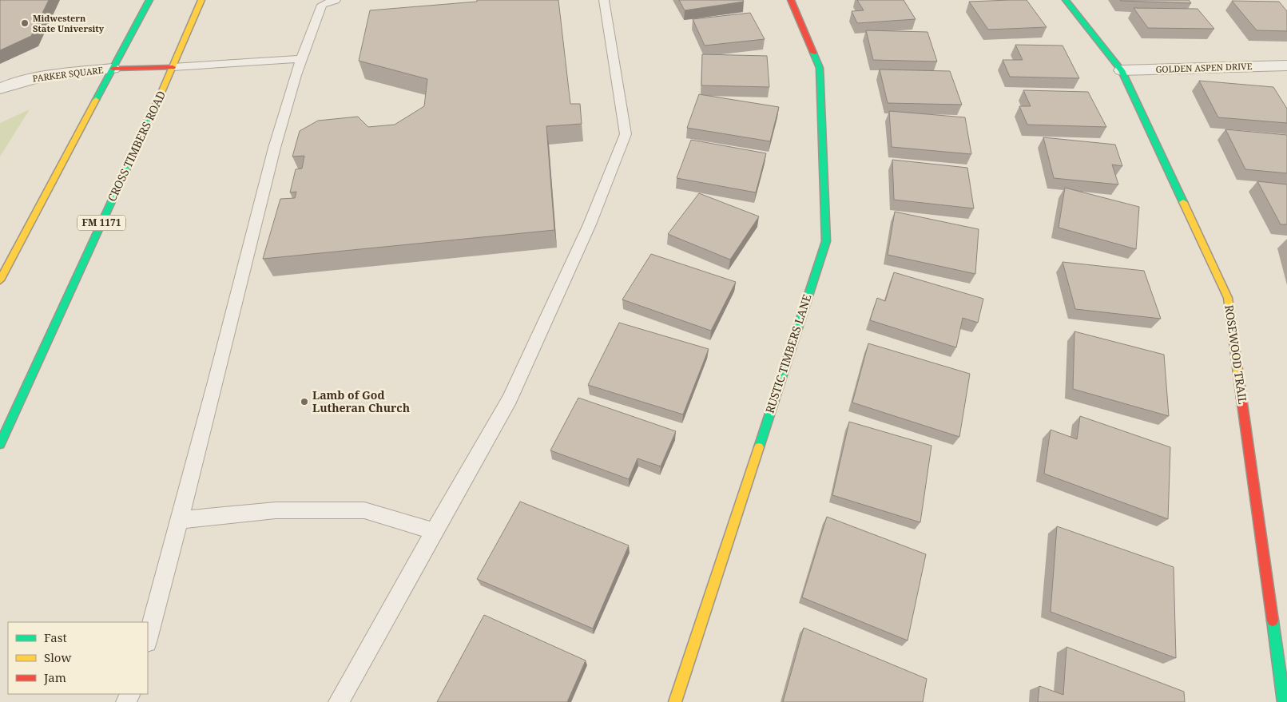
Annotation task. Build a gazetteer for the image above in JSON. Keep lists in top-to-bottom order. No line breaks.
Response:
{"streets":{"street":["GOLDEN ASPEN DRIVE","PARKER SQUARE","CROSS TIMBERS ROAD","FM 1171","RUSTIC TIMBERS LANE","ROSEWOOD TRAIL"]},"crossings":[["GOLDEN ASPEN DRIVE","ROSEWOOD TRAIL"]],"places":["Midwestern State University","Lamb of God Lutheran Church"],"legend":["Fast","Slow","Jam"]}
